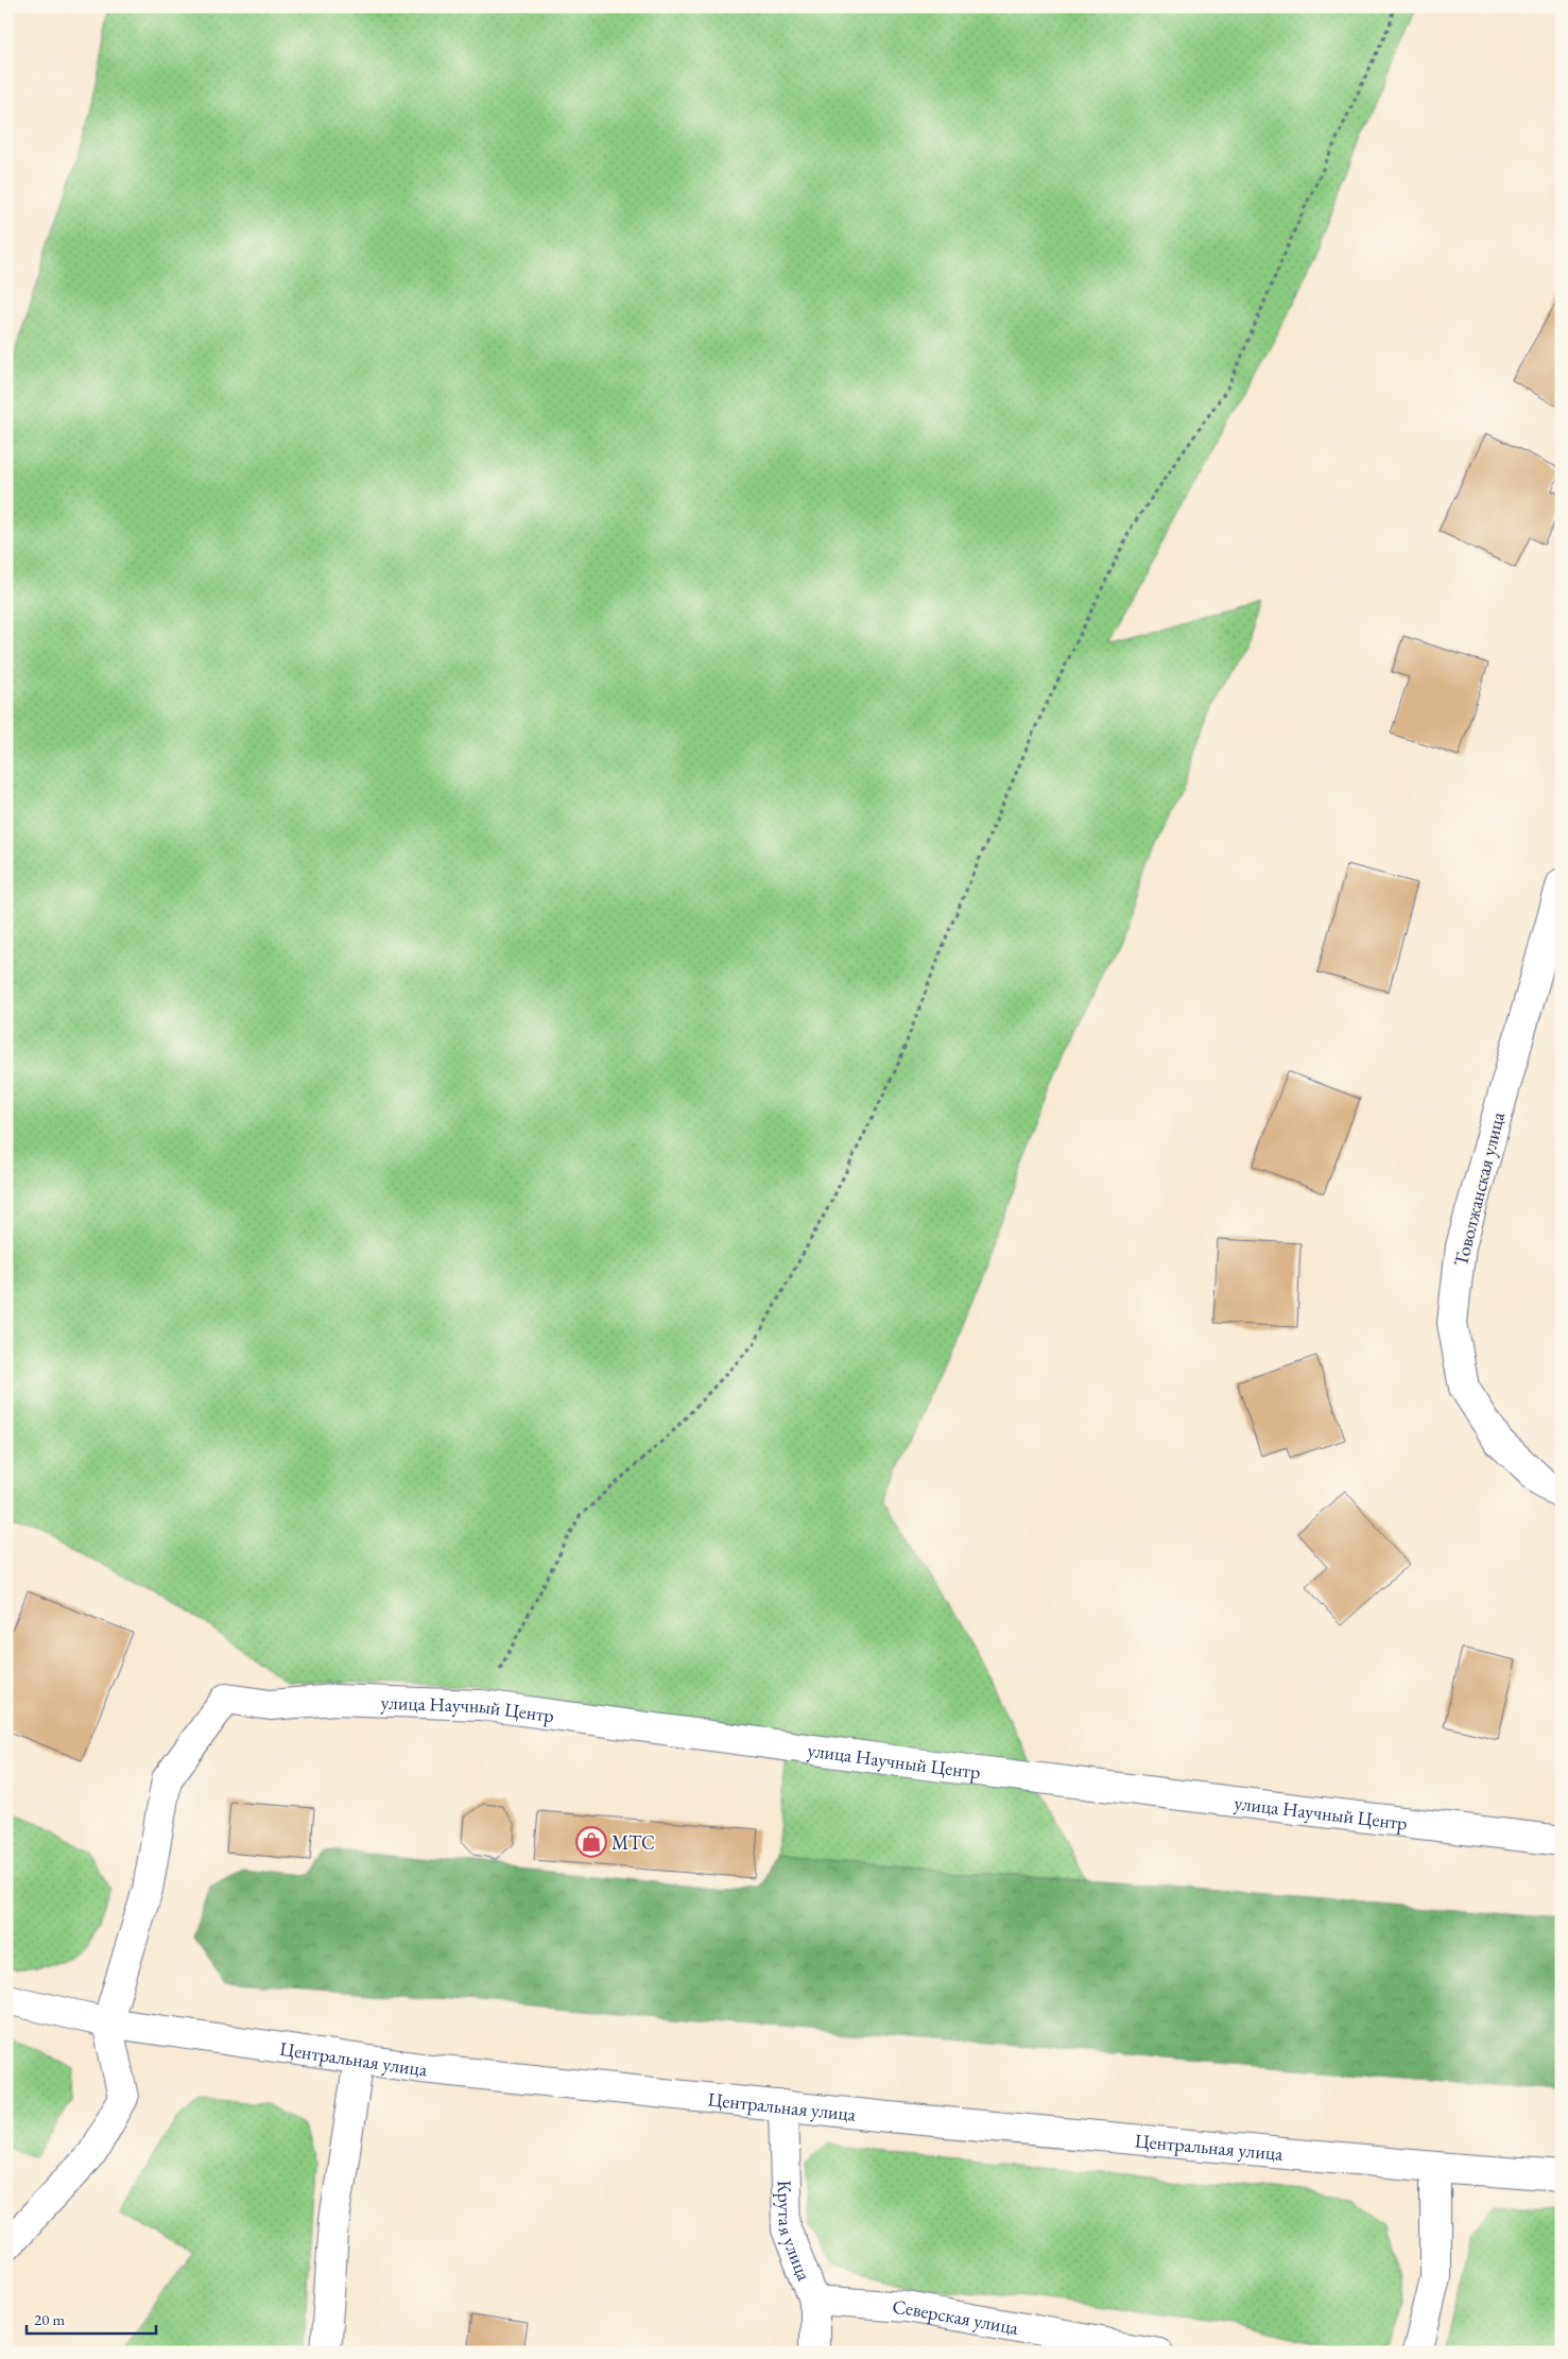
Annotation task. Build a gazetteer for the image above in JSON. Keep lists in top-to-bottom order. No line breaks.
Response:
{"streets":{"street":["Товолжанская улица","улица Научный Центр","Центральная улица","Крутая улица","Северская улица"]},"crossings":[["улица Научный Центр","Центральная улица"],["Центральная улица","Крутая улица"],["Крутая улица","Северская улица"]],"places":{"shop":["МТС"]},"scale_bar":"20 m"}
